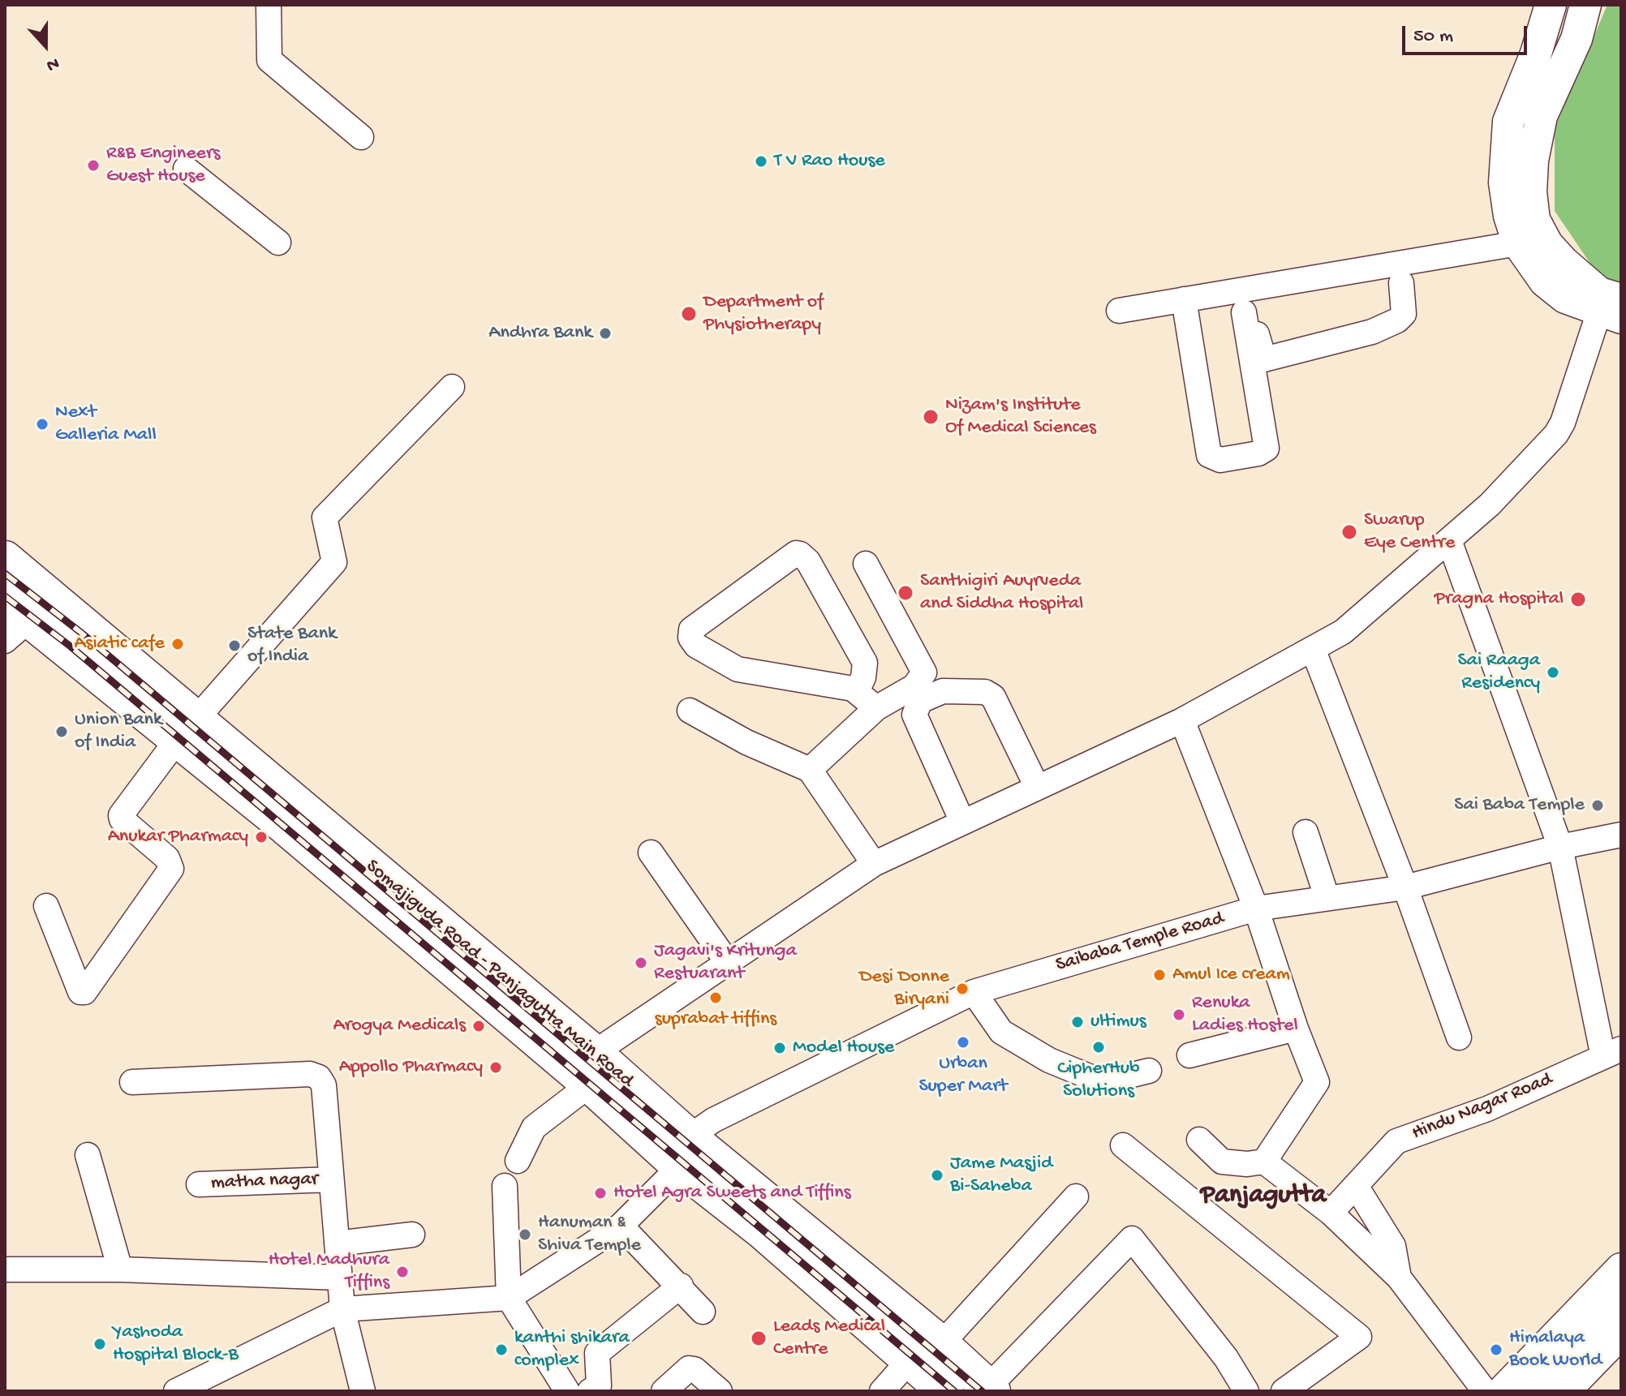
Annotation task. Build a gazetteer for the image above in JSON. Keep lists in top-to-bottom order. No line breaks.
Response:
{"streets":{"highway":["Somajiguda Road - Panjagutta Main Road"],"street":["Saibaba Temple Road","Hindu Nagar Road","matha nagar"]},"crossings":[["Saibaba Temple Road","Somajiguda Road - Panjagutta Main Road"]],"districts":["Panjagutta"],"places":["T V Rao House","R&B Engineers Guest House","Department of Physiotherapy","Andhra Bank","Nizam's Institute Of Medical Sciences","Next Galleria Mall","Swarup Eye Centre","Santhigiri Auyrveda and Siddha Hospital","Pragna Hospital","Asiatic cafe","State Bank of India","Sai Raaga Residency","Union Bank of India","Sai Baba Temple","Anukar Pharmacy","Jagavi's Kritunga Restuarant","Amul Ice cream","Desi Donne Biryani","suprabat tiffins","Renuka Ladies Hostel","ultimus","Arogya Medicals","Urban Super Mart","CipherHub Solutions","Model House","Appollo Pharmacy","Jame Masjid Bi-Saheba","Hotel Agra Sweets and Tiffins","Hanuman & Shiva Temple","Hotel Madhura Tiffins","Leads Medical Centre","Yashoda Hospital Block-B","kanthi shikara complex","Himalaya Book World"],"scale_bar":"50 m","north":"bottom"}
